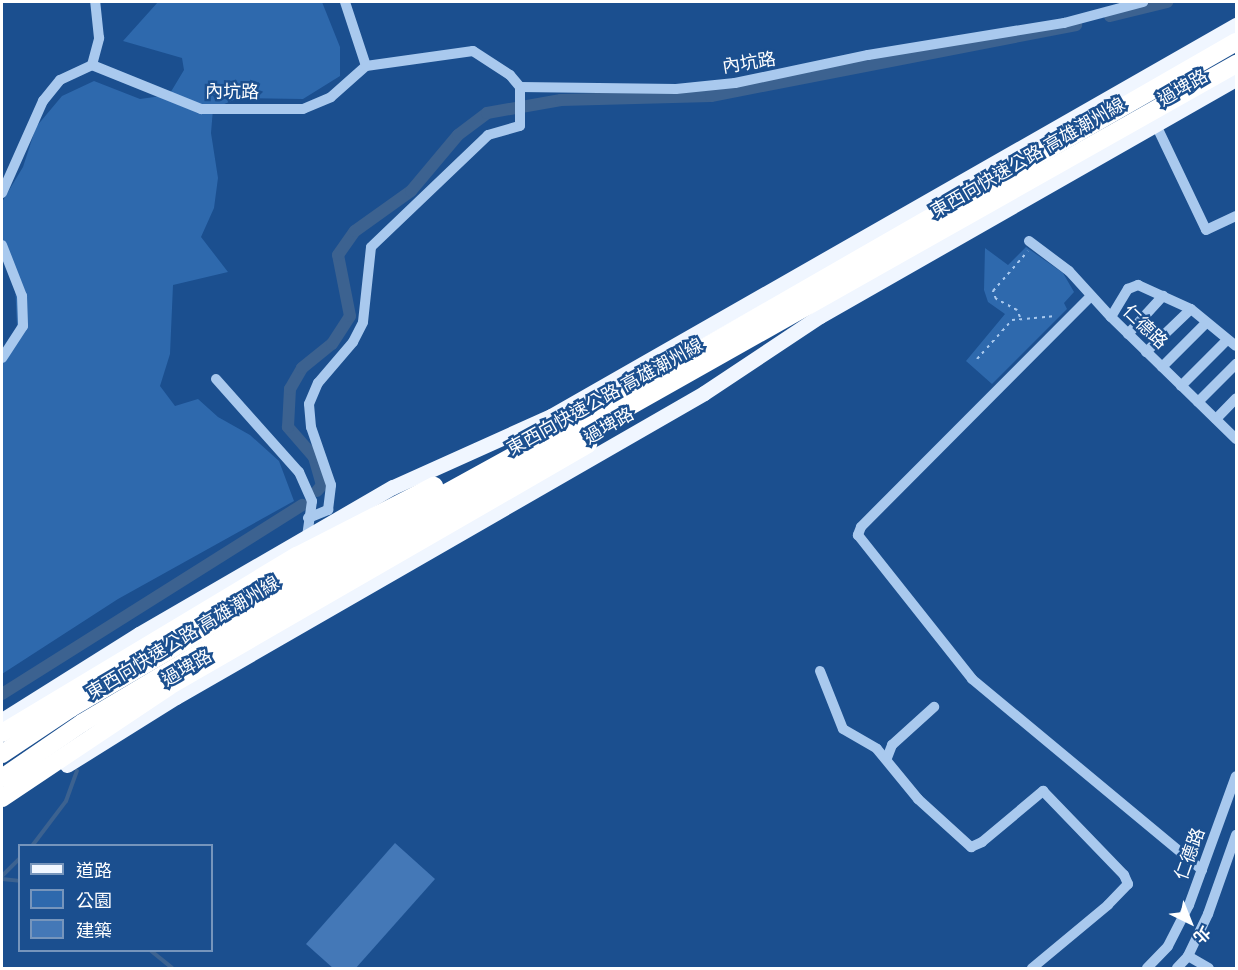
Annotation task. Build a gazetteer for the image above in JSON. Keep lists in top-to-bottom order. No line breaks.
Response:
{"streets":{"highway":["東西向快速公路 高雄潮州線"],"main road":["過埤路"],"street":["內坑路","仁德路"]},"legend":["道路","公園","建築"],"north":"bottom right"}
